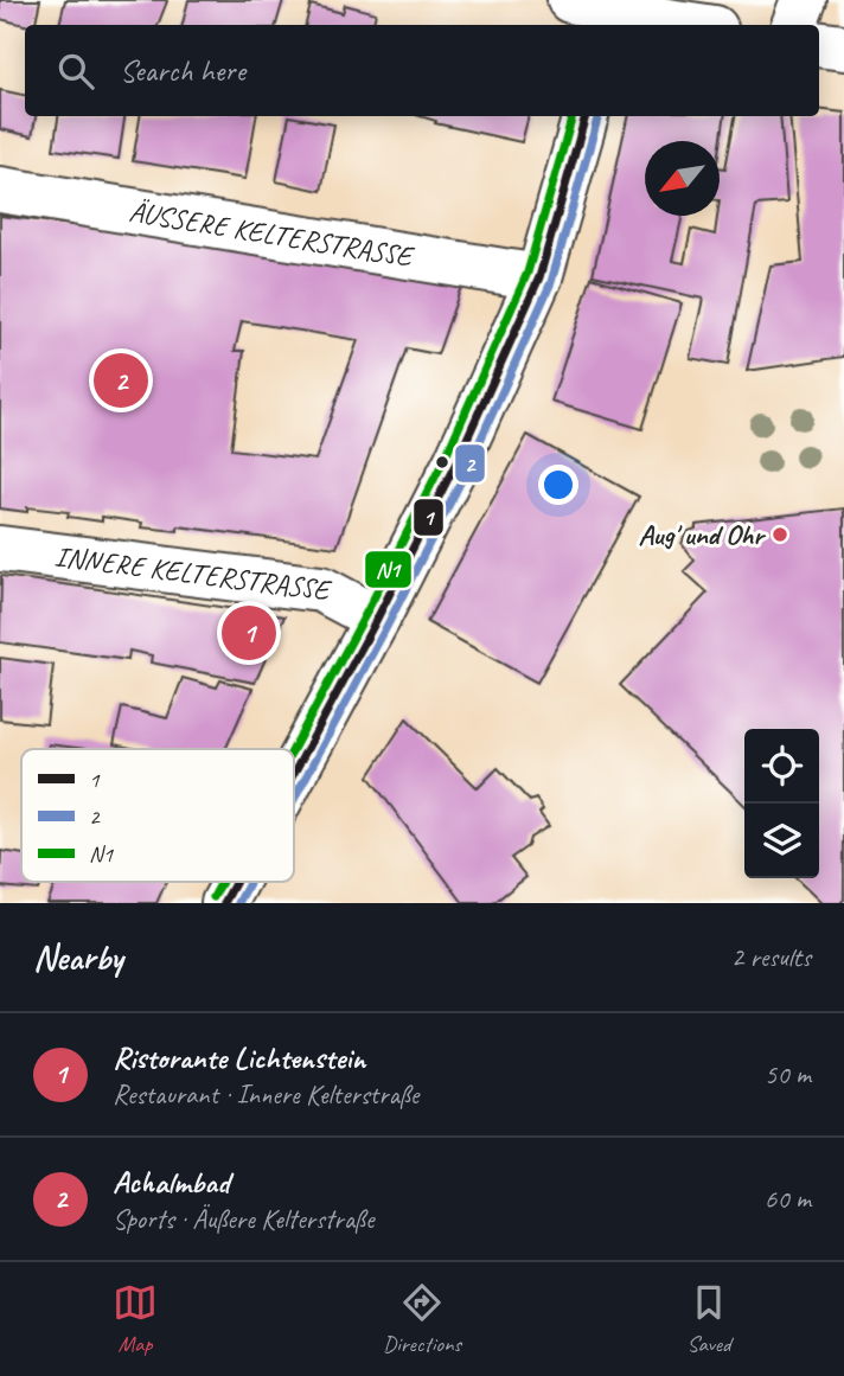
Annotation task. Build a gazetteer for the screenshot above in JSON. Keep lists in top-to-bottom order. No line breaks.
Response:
{"streets":{"street":["ÄUSSERE KELTERSTRASSE","INNERE KELTERSTRASSE"]},"places":["Aug' und Ohr"],"lines":["transit line 1","transit line 2","transit line N1"],"legend":["1","2","N1"],"north":"bottom left","page":{"search":"Search here","pins":["2","1"],"heading":["Nearby","2 results"],"list":[{"mark":"1","name":"Ristorante Lichtenstein","note":"Restaurant · Innere Kelterstraße","value":"50 m"},{"mark":"2","name":"Achalmbad","note":"Sports · Äußere Kelterstraße","value":"60 m"}],"nav":["Map","Directions","Saved"]}}
